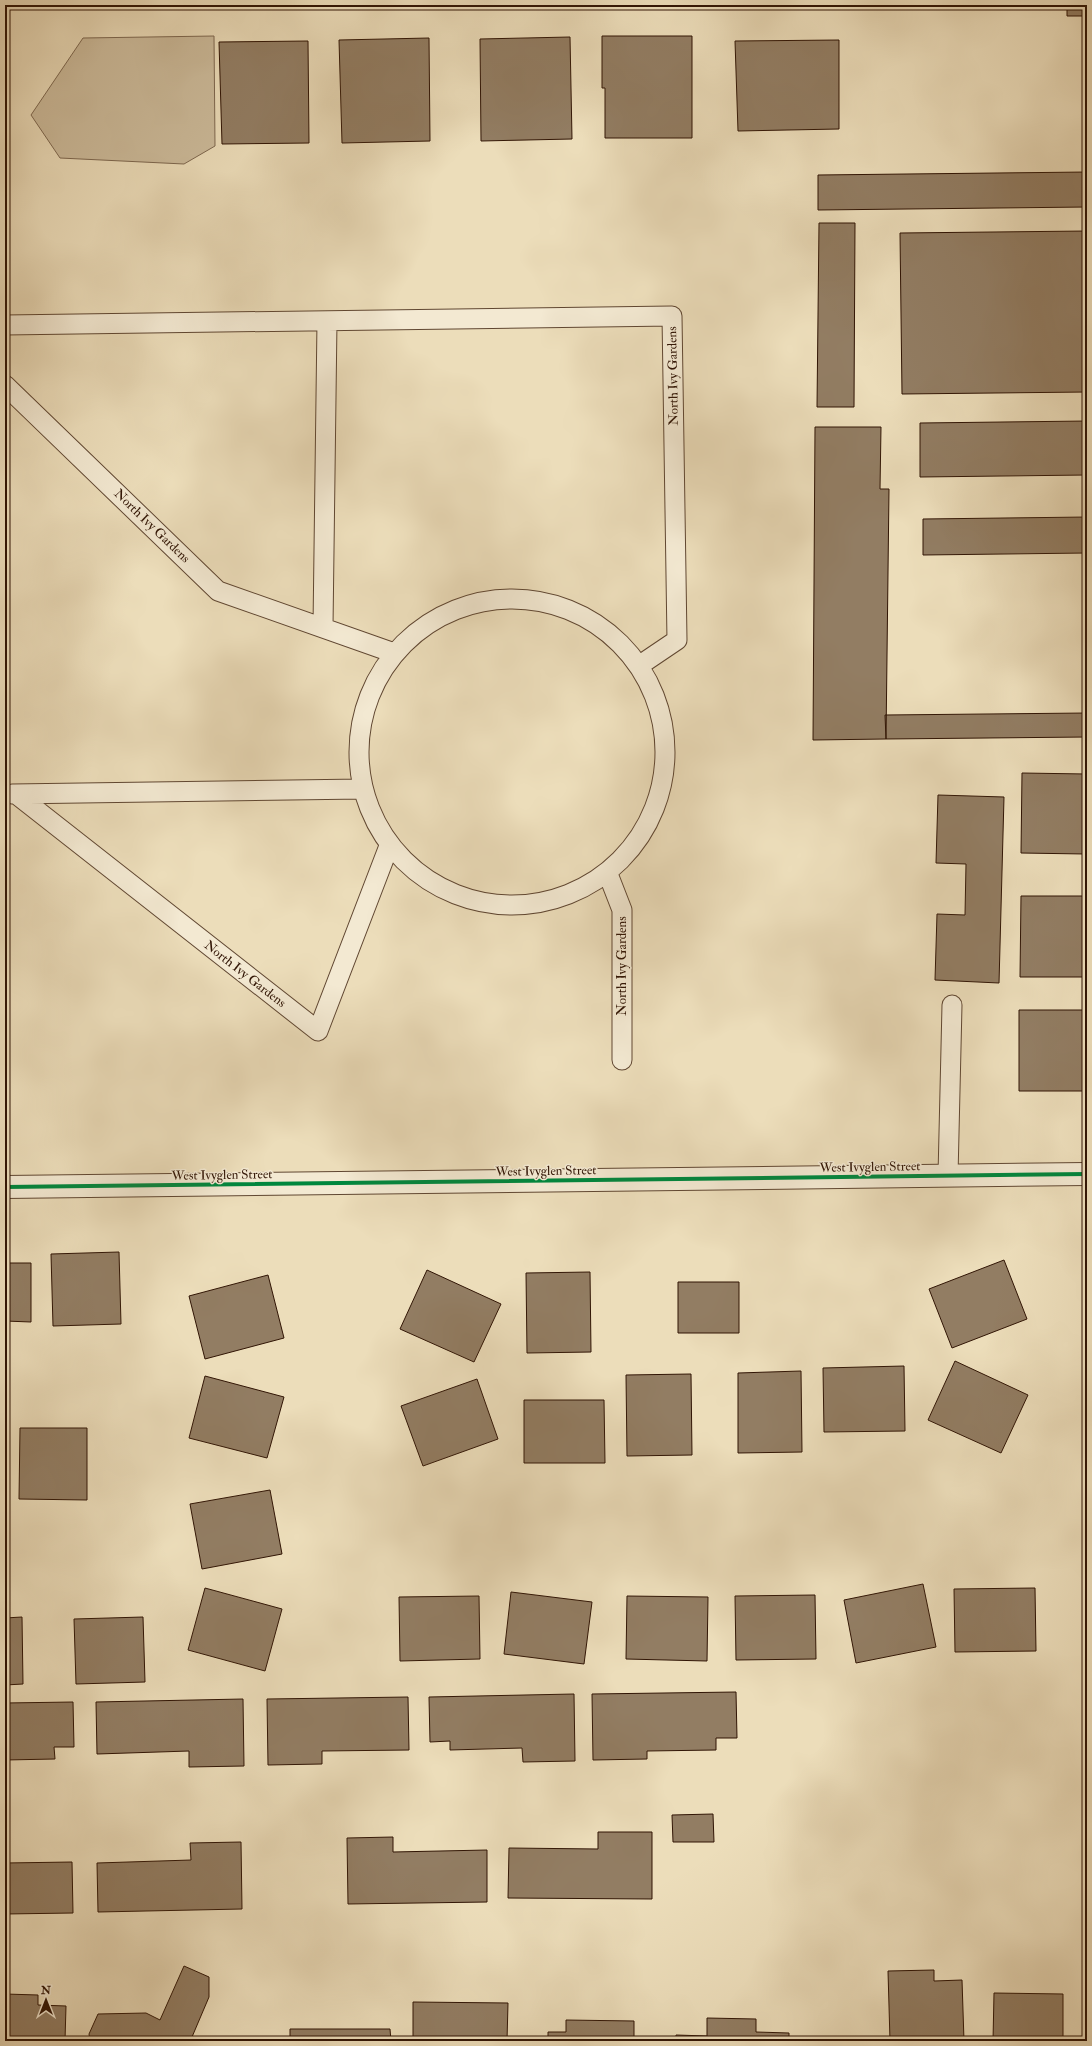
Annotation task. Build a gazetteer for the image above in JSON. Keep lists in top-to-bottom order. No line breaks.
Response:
{"streets":{"street":["West Ivyglen Street"],"lane":["North Ivy Gardens"]},"north":"top"}
